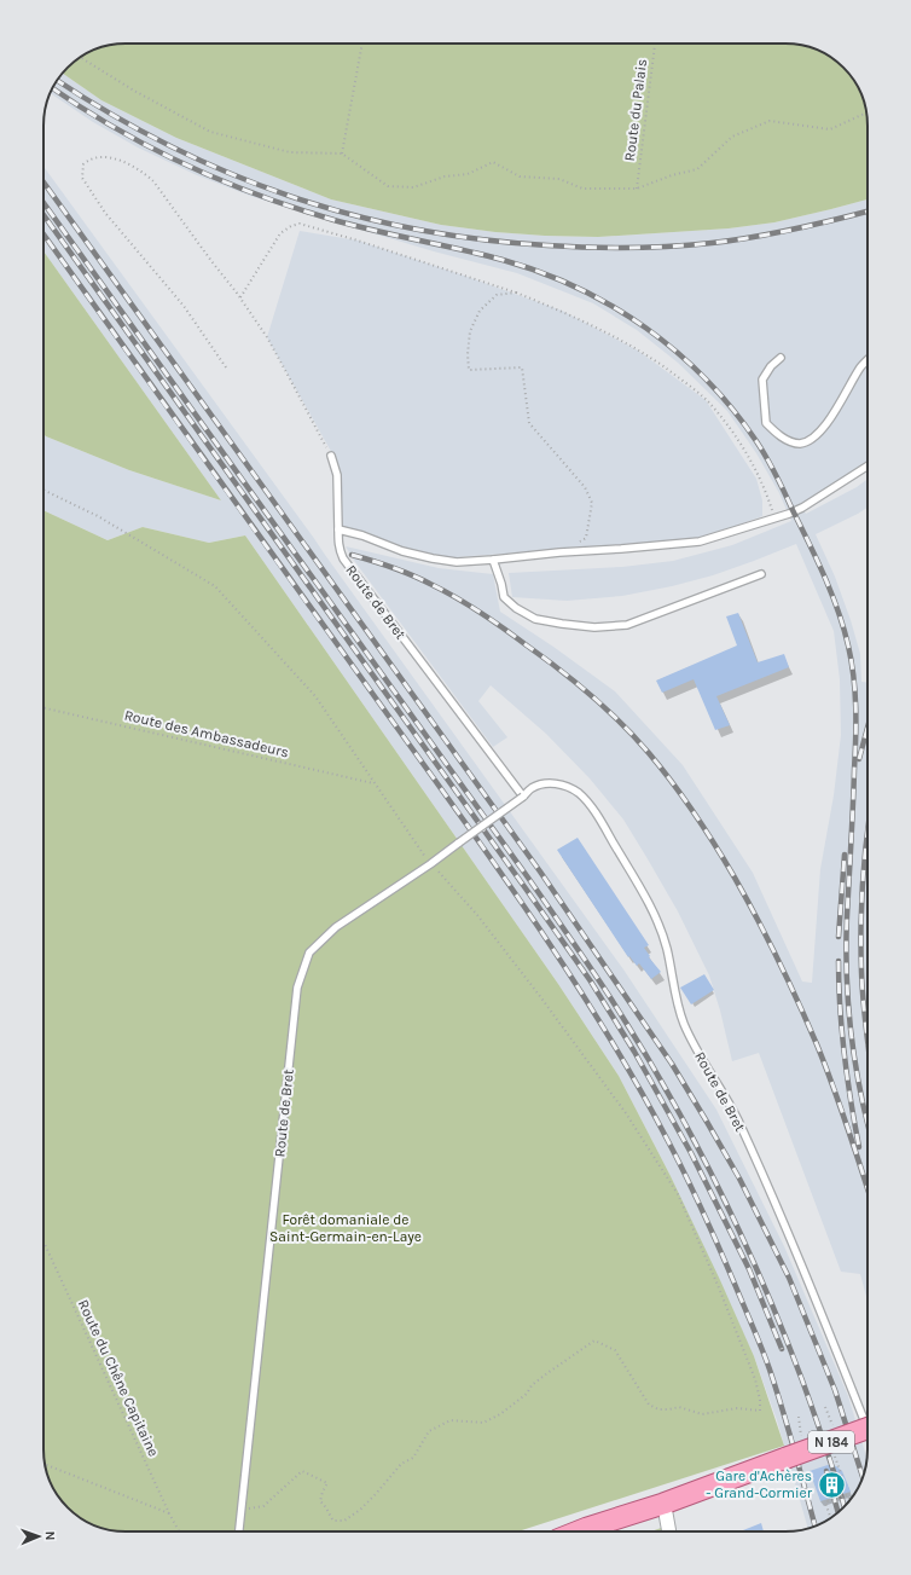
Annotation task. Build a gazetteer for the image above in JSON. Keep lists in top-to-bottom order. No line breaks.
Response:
{"streets":{"main road":["N 184"],"lane":["Route de Bret"],"path":["Route du Palais","Route des Ambassadeurs","Route du Chêne Capitaine"]},"parks":["Forêt domaniale de Saint-Germain-en-Laye"],"places":{"building":["Gare d'Achères - Grand-Cormier"]},"north":"right"}
